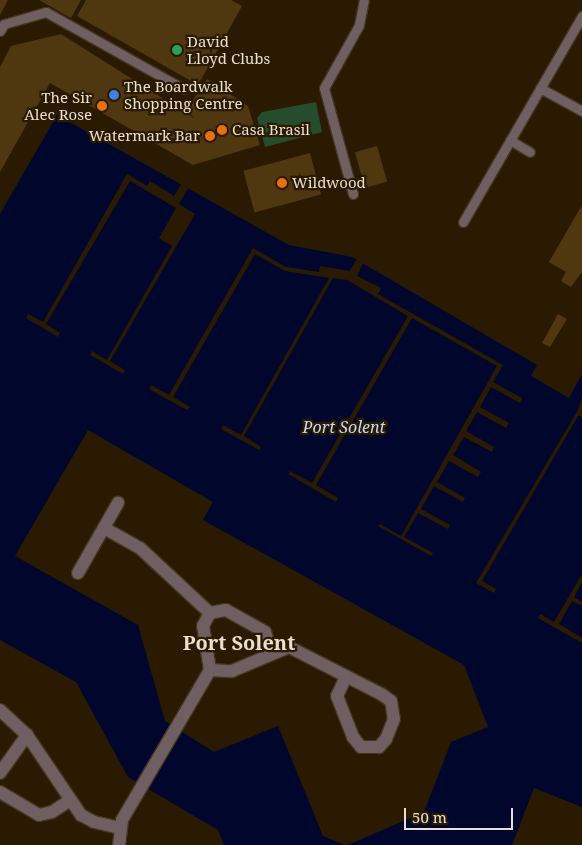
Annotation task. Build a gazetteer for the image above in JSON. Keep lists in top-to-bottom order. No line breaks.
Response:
{"districts":["Port Solent"],"water":["Port Solent"],"places":["David Lloyd Clubs","The Boardwalk Shopping Centre","The Sir Alec Rose","Casa Brasil","Watermark Bar","Wildwood"],"scale_bar":"50 m"}
